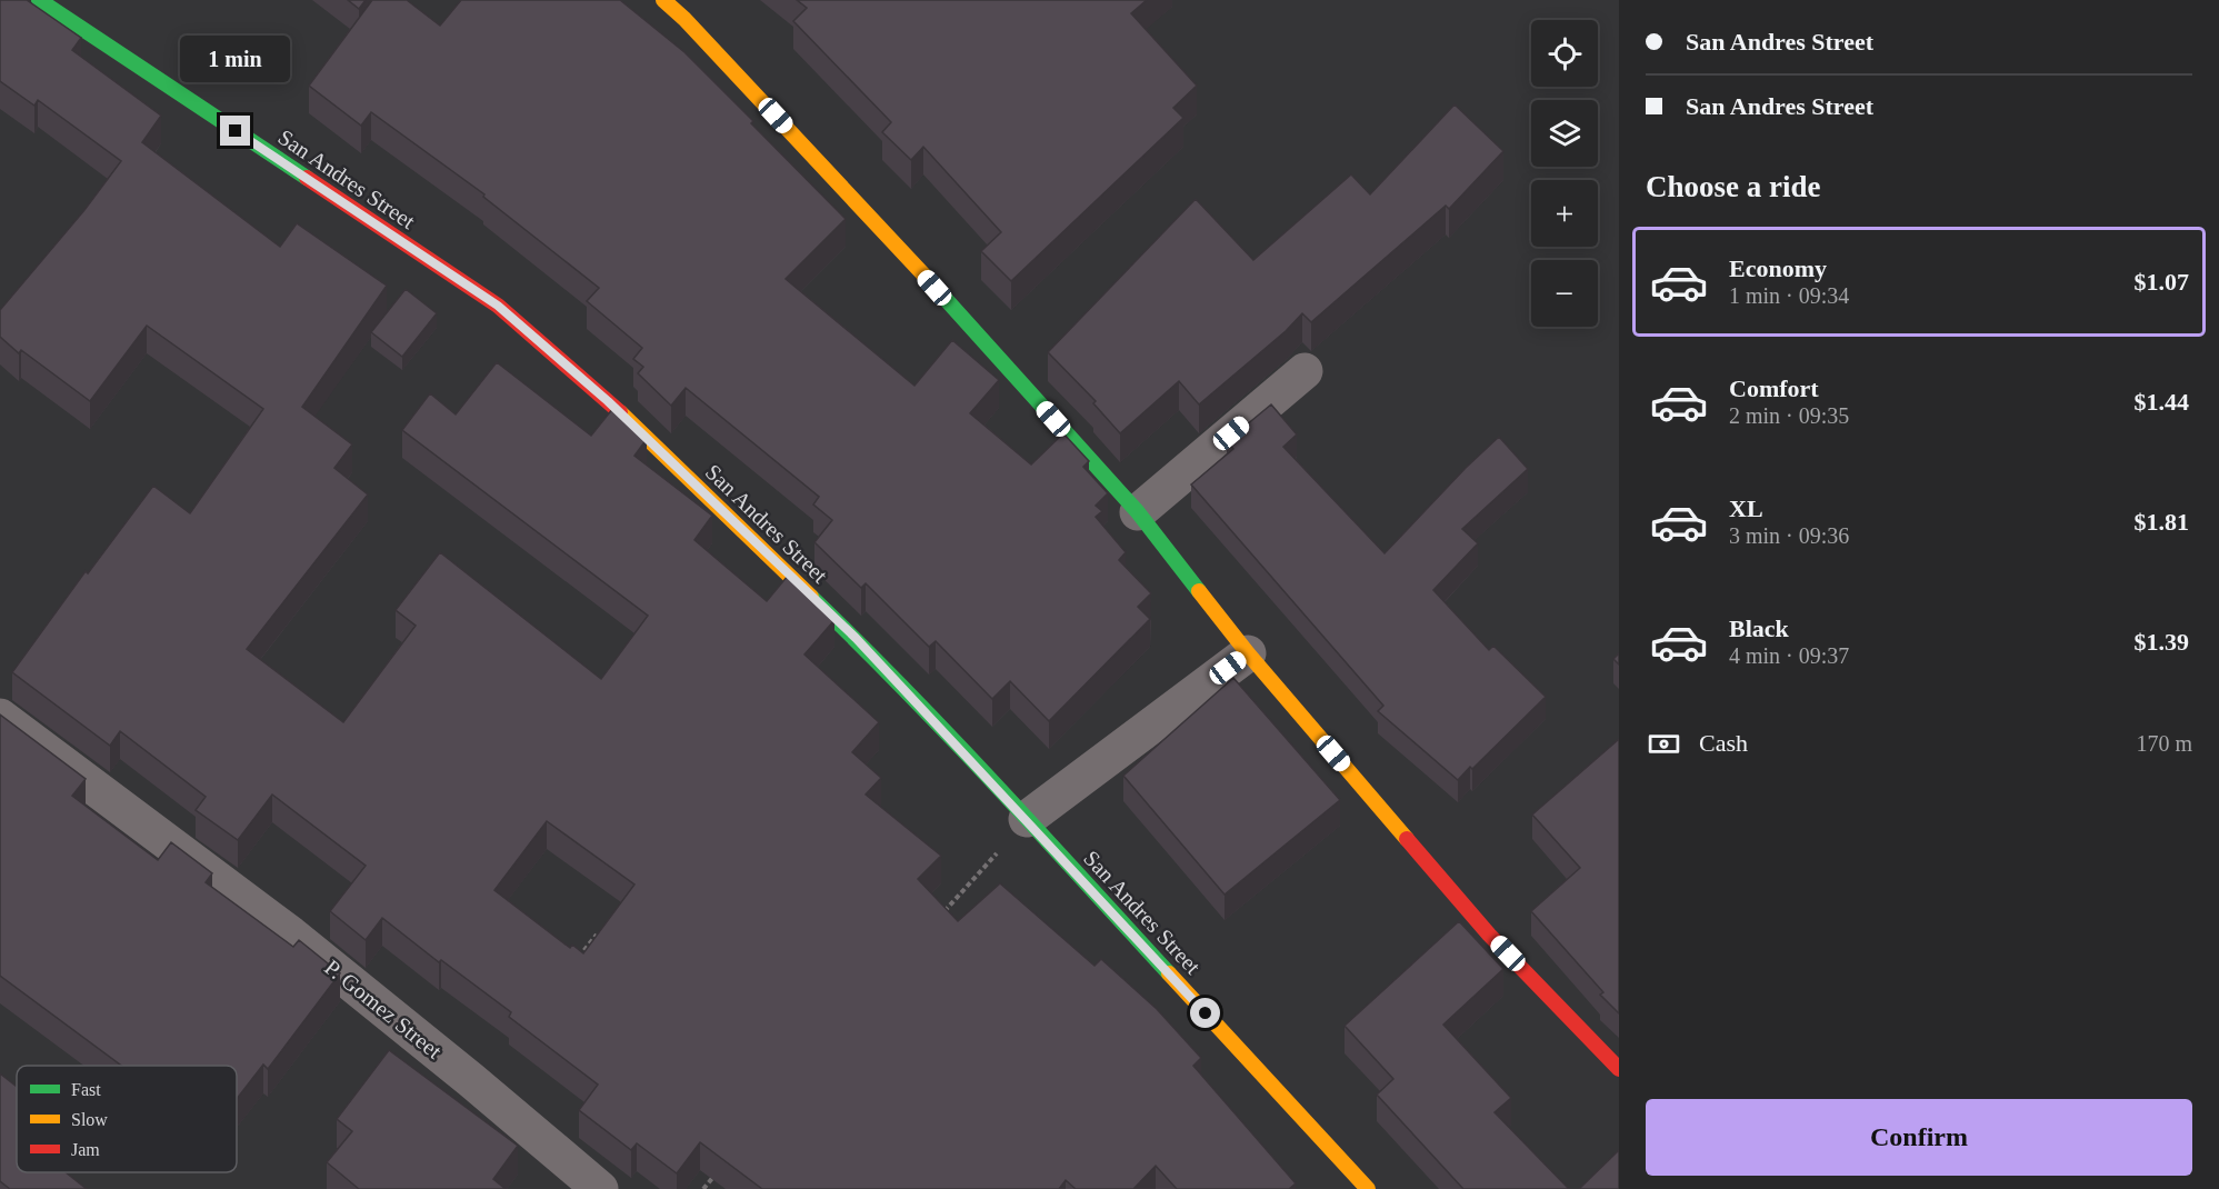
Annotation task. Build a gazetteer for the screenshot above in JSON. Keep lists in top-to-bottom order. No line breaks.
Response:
{"streets":{"main road":["San Andres Street"],"street":["P. Gomez Street"]},"legend":["Fast","Slow","Jam"],"page":{"banner":["San Andres Street","San Andres Street"],"map_buttons":["+","−"],"bubble":"1 min","heading":"Choose a ride","list":[{"name":"Economy","note":"1 min · 09:34","value":"$1.07"},{"name":"Comfort","note":"2 min · 09:35","value":"$1.44"},{"name":"XL","note":"3 min · 09:36","value":"$1.81"},{"name":"Black","note":"4 min · 09:37","value":"$1.39"}],"pay":["Cash","170 m"],"buttons":"Confirm"}}
